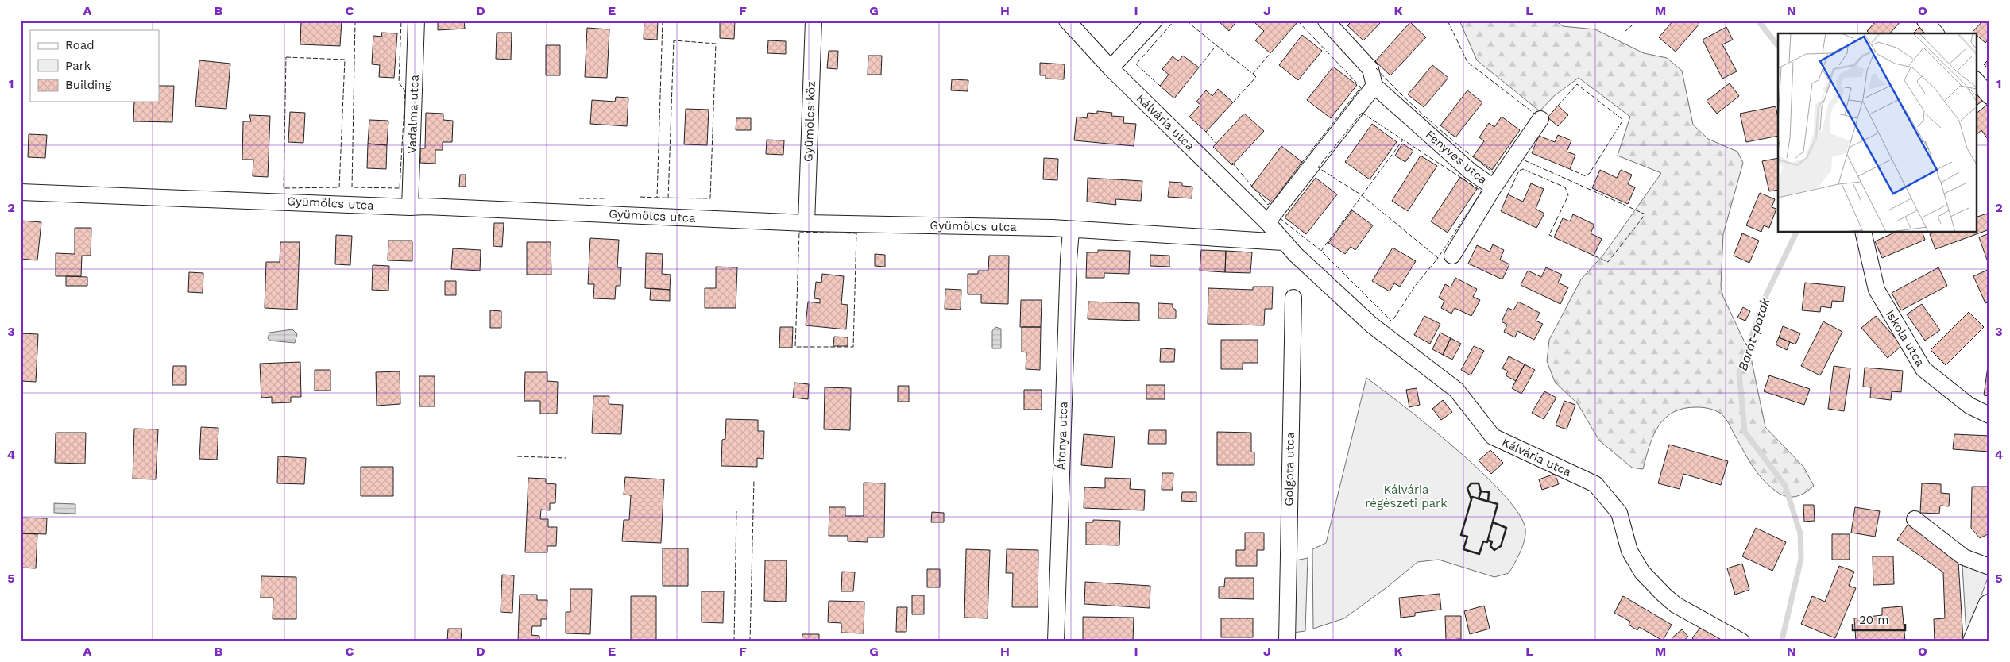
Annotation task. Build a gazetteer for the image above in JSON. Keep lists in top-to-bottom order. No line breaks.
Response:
{"streets":{"street":["Vadalma utca","Gyümölcs köz","Kálvária utca","Fenyves utca","Gyümölcs utca","Iskola utca","Áfonya utca","Golgota utca"]},"crossings":[["Vadalma utca","Gyümölcs utca"],["Gyümölcs köz","Gyümölcs utca"],["Kálvária utca","Gyümölcs utca"],["Gyümölcs utca","Áfonya utca"]],"water":["Barát-patak"],"parks":["Kálvária régészeti park"],"legend":["Road","Park","Building"],"scale_bar":"20 m","grid":{"columns":["A","B","C","D","E","F","G","H","I","J","K","L","M","N","O"],"rows":["1","2","3","4","5"]}}
